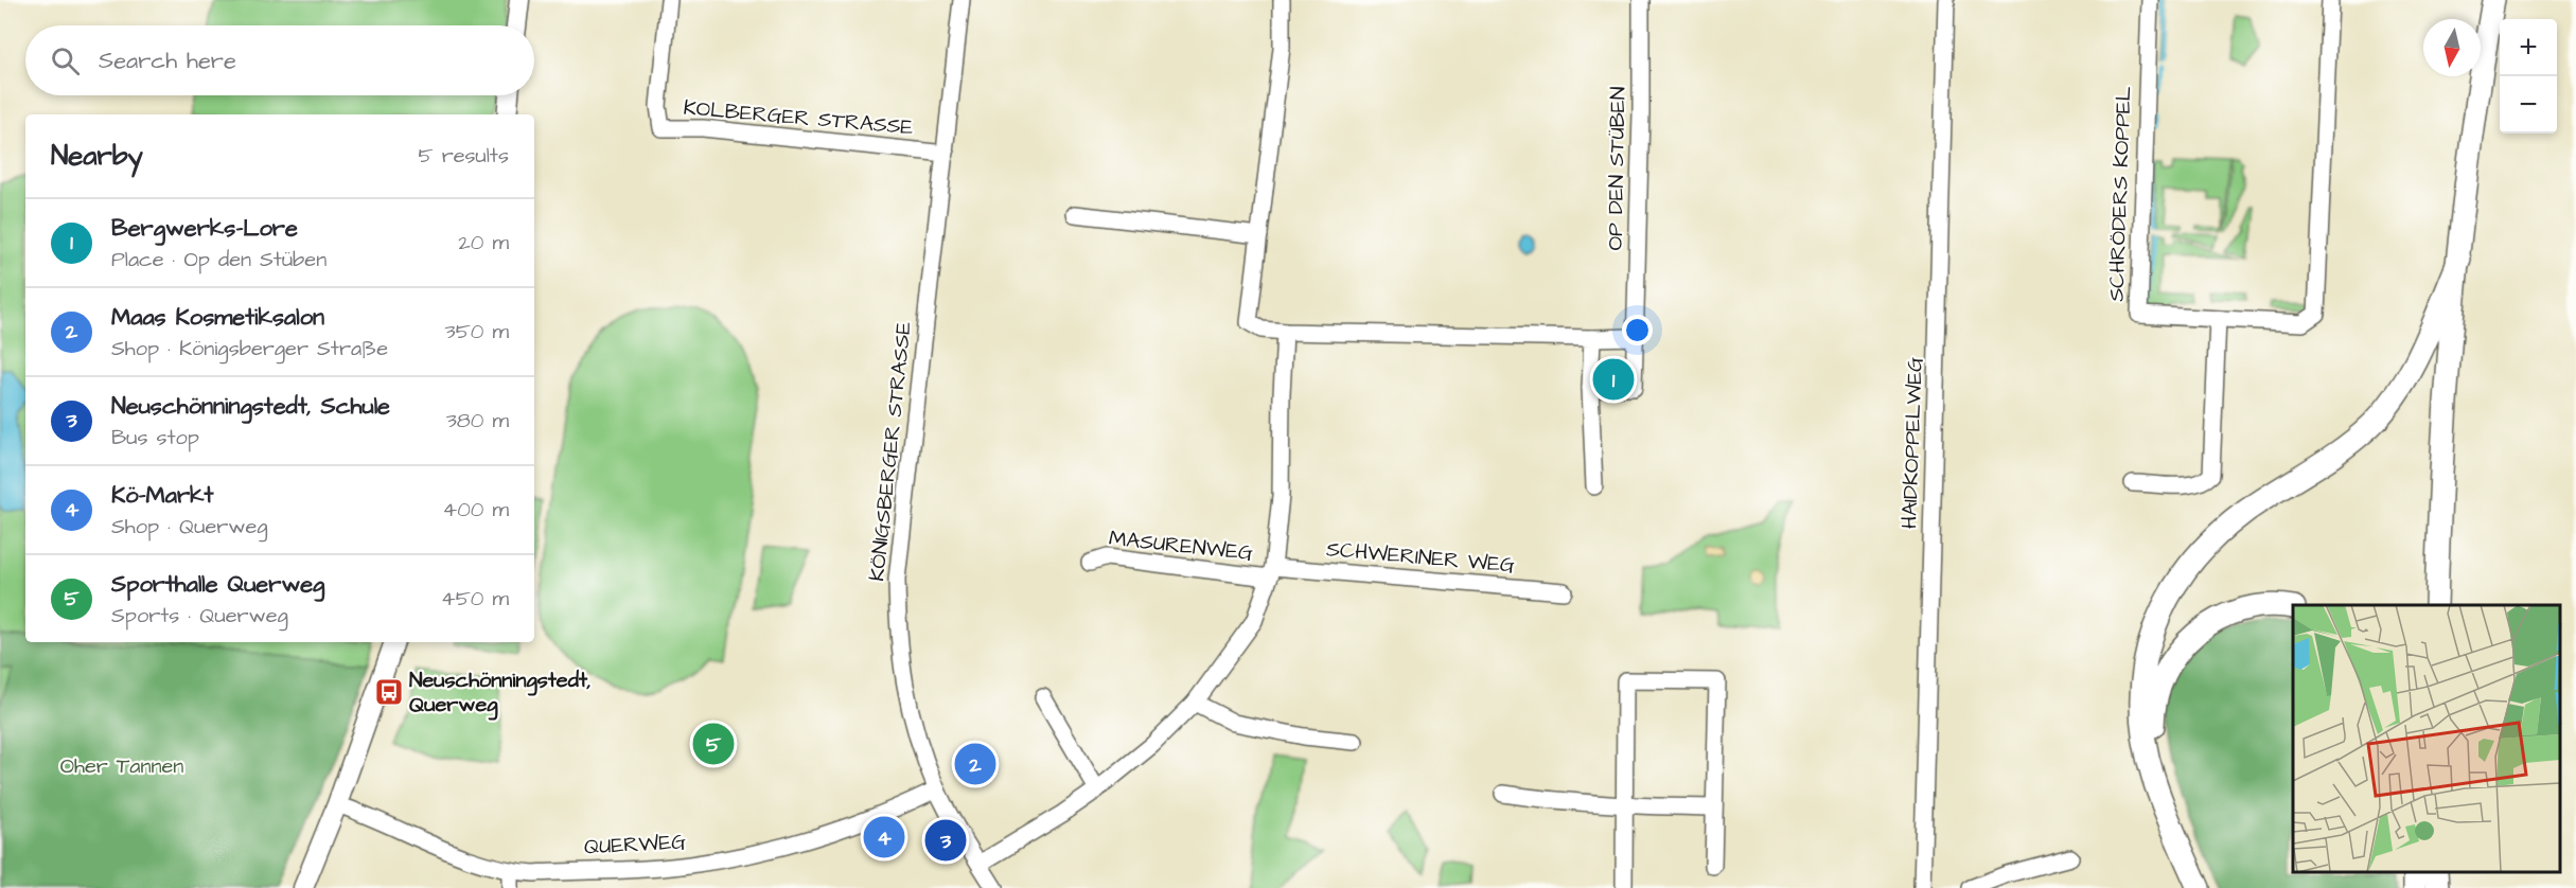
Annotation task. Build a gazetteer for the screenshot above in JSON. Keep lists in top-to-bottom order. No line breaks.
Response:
{"streets":{"street":["KOLBERGER STRASSE","OP DEN STÜBEN","SCHRÖDERS KOPPEL","HAIDKOPPELWEG","KÖNIGSBERGER STRASSE","MASURENWEG","SCHWERINER WEG","QUERWEG"]},"crossings":[["KOLBERGER STRASSE","KÖNIGSBERGER STRASSE"],["KÖNIGSBERGER STRASSE","QUERWEG"],["MASURENWEG","SCHWERINER WEG"]],"parks":["Oher Tannen"],"places":{"bus stop":["Neuschönningstedt, Querweg"]},"north":"bottom","page":{"map_buttons":["+","−"],"search":"Search here","heading":["Nearby","5 results"],"list":[{"mark":"1","name":"Bergwerks-Lore","note":"Place · Op den Stüben","value":"20 m"},{"mark":"2","name":"Maas Kosmetiksalon","note":"Shop · Königsberger Straße","value":"350 m"},{"mark":"3","name":"Neuschönningstedt, Schule","note":"Bus stop","value":"380 m"},{"mark":"4","name":"Kö-Markt","note":"Shop · Querweg","value":"400 m"},{"mark":"5","name":"Sporthalle Querweg","note":"Sports · Querweg","value":"450 m"}],"pins":["1","5","2","4","3"]}}
